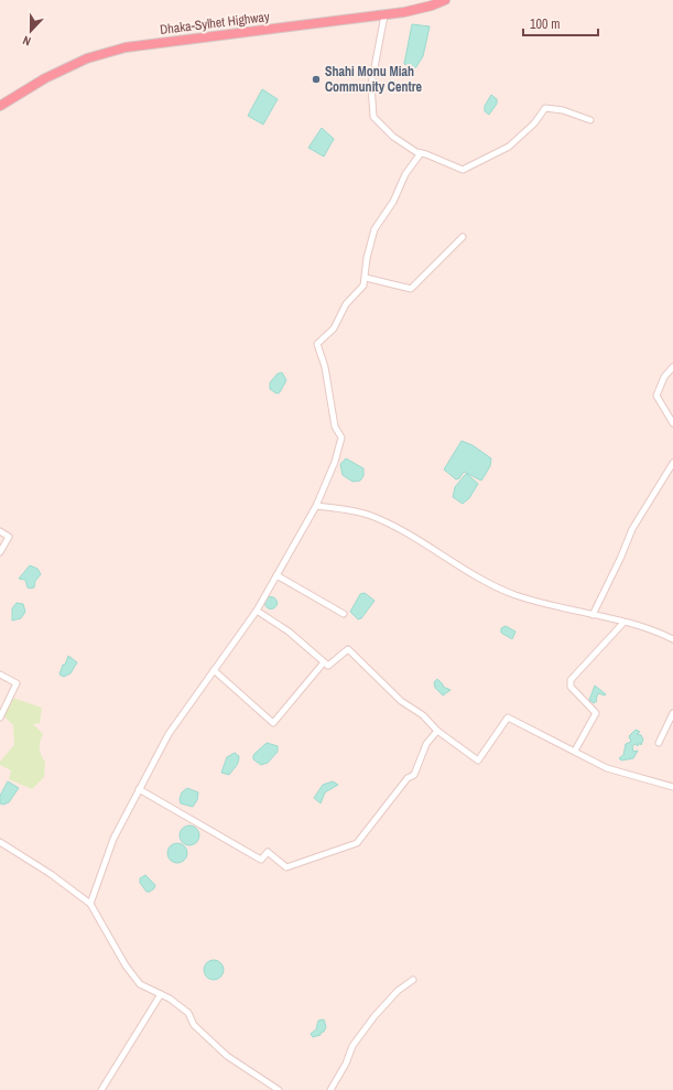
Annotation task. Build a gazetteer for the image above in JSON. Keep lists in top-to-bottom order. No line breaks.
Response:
{"streets":{"highway":["Dhaka-Sylhet Highway"]},"places":["Shahi Monu Miah Community Centre"],"scale_bar":"100 m","north":"bottom"}
